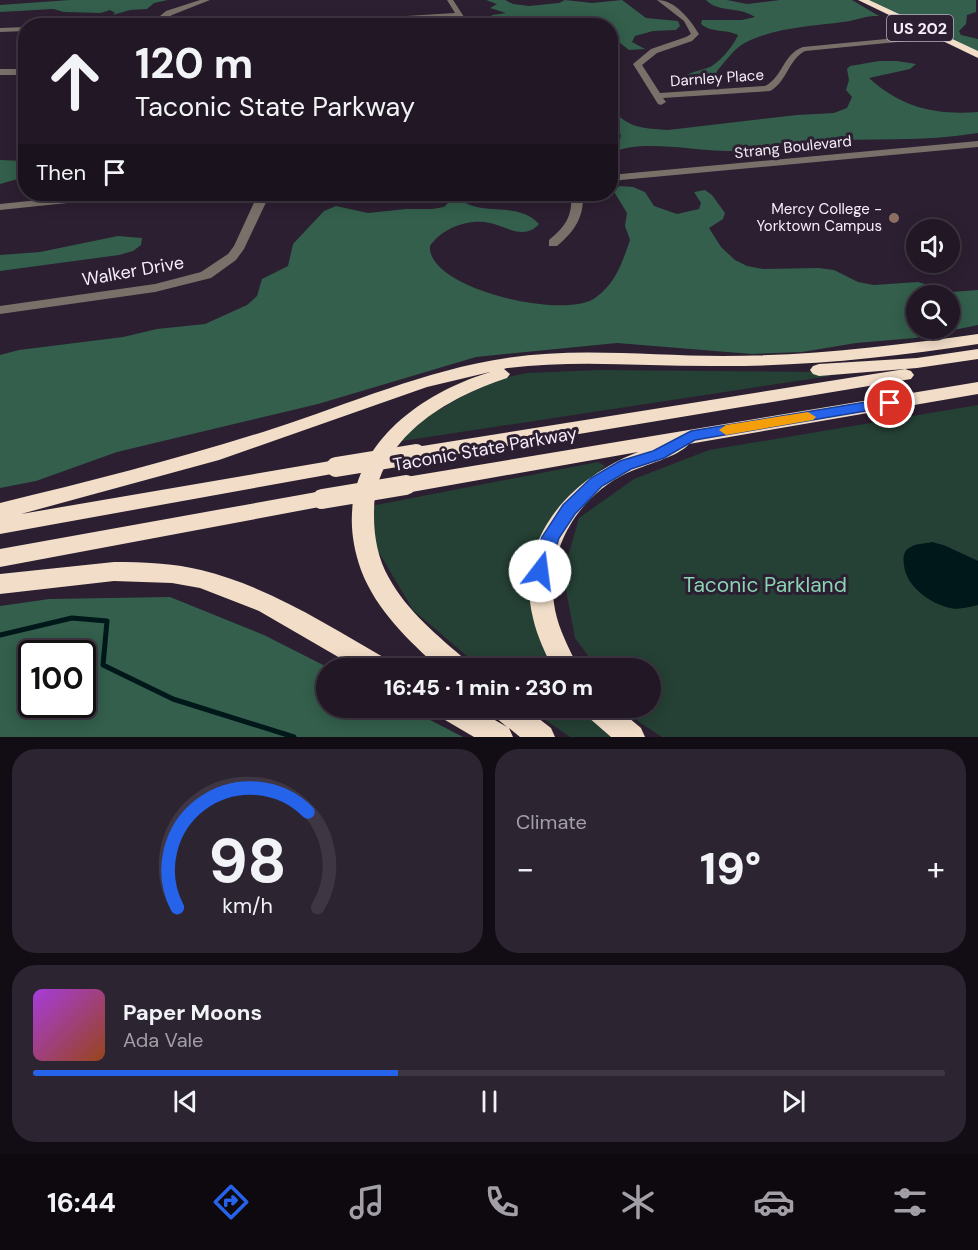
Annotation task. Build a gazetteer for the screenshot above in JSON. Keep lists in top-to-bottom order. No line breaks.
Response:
{"streets":{"highway":["US 202","Taconic State Parkway"],"street":["Darnley Place","Strang Boulevard","Walker Drive"]},"crossings":[["US 202","Darnley Place"]],"parks":["Taconic Parkland"],"places":["Mercy College - Yorktown Campus"],"page":{"turn":["120 m","Taconic State Parkway"],"then":"Then","limit":"100","trip":"16:45 · 1 min · 230 m","tile":"Climate","heat":["−","19°","+"],"song":["Paper Moons","Ada Vale"],"tabs":"16:44","gauge":["98","km/h"]}}
